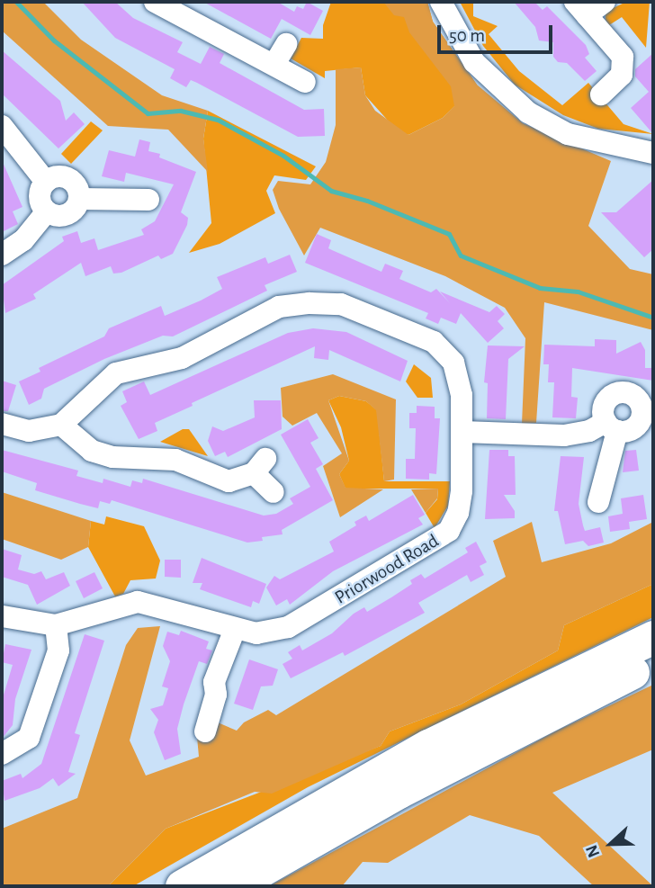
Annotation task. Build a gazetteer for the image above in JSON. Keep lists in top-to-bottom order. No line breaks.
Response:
{"streets":{"street":["Priorwood Road"]},"scale_bar":"50 m","north":"left"}
